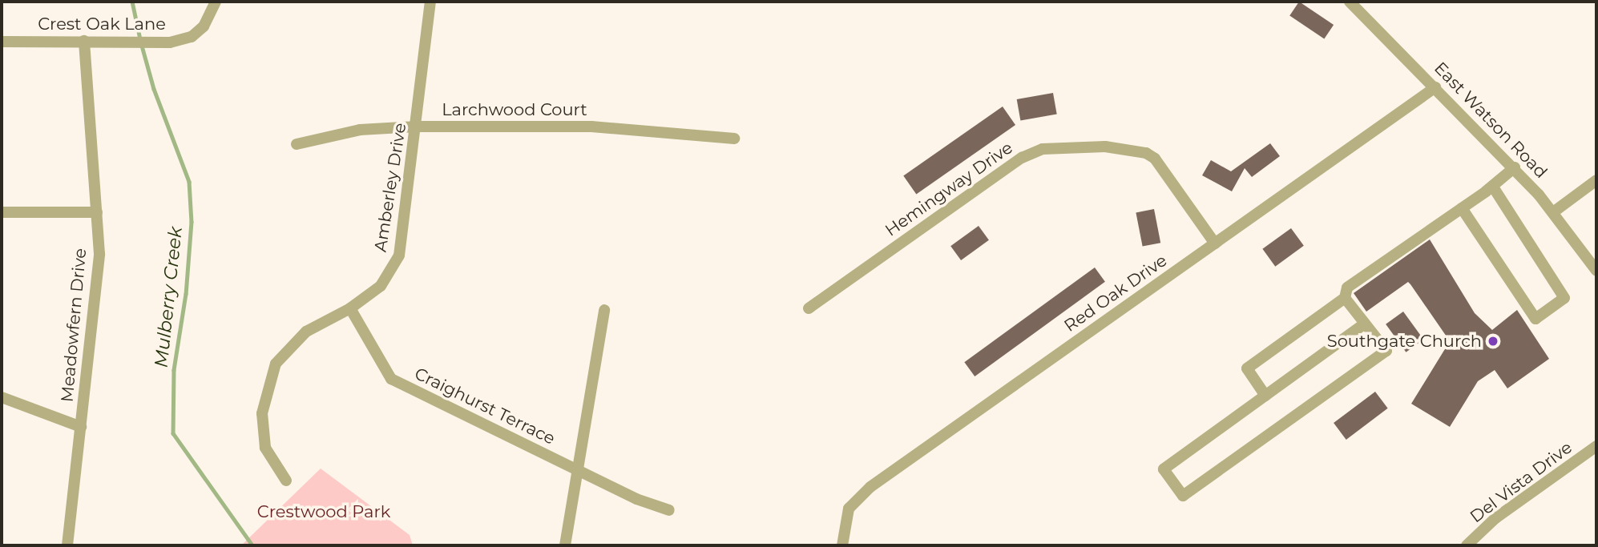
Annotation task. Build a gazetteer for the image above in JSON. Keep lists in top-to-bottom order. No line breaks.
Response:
{"streets":{"street":["Crest Oak Lane","Larchwood Court","East Watson Road","Amberley Drive","Hemingway Drive","Red Oak Drive","Meadowfern Drive","Craighurst Terrace","Del Vista Drive"]},"crossings":[["Crest Oak Lane","Meadowfern Drive"],["Larchwood Court","Amberley Drive"],["East Watson Road","Red Oak Drive"],["Amberley Drive","Craighurst Terrace"],["Hemingway Drive","Red Oak Drive"]],"water":["Mulberry Creek"],"parks":["Crestwood Park"],"places":["Southgate Church"]}
